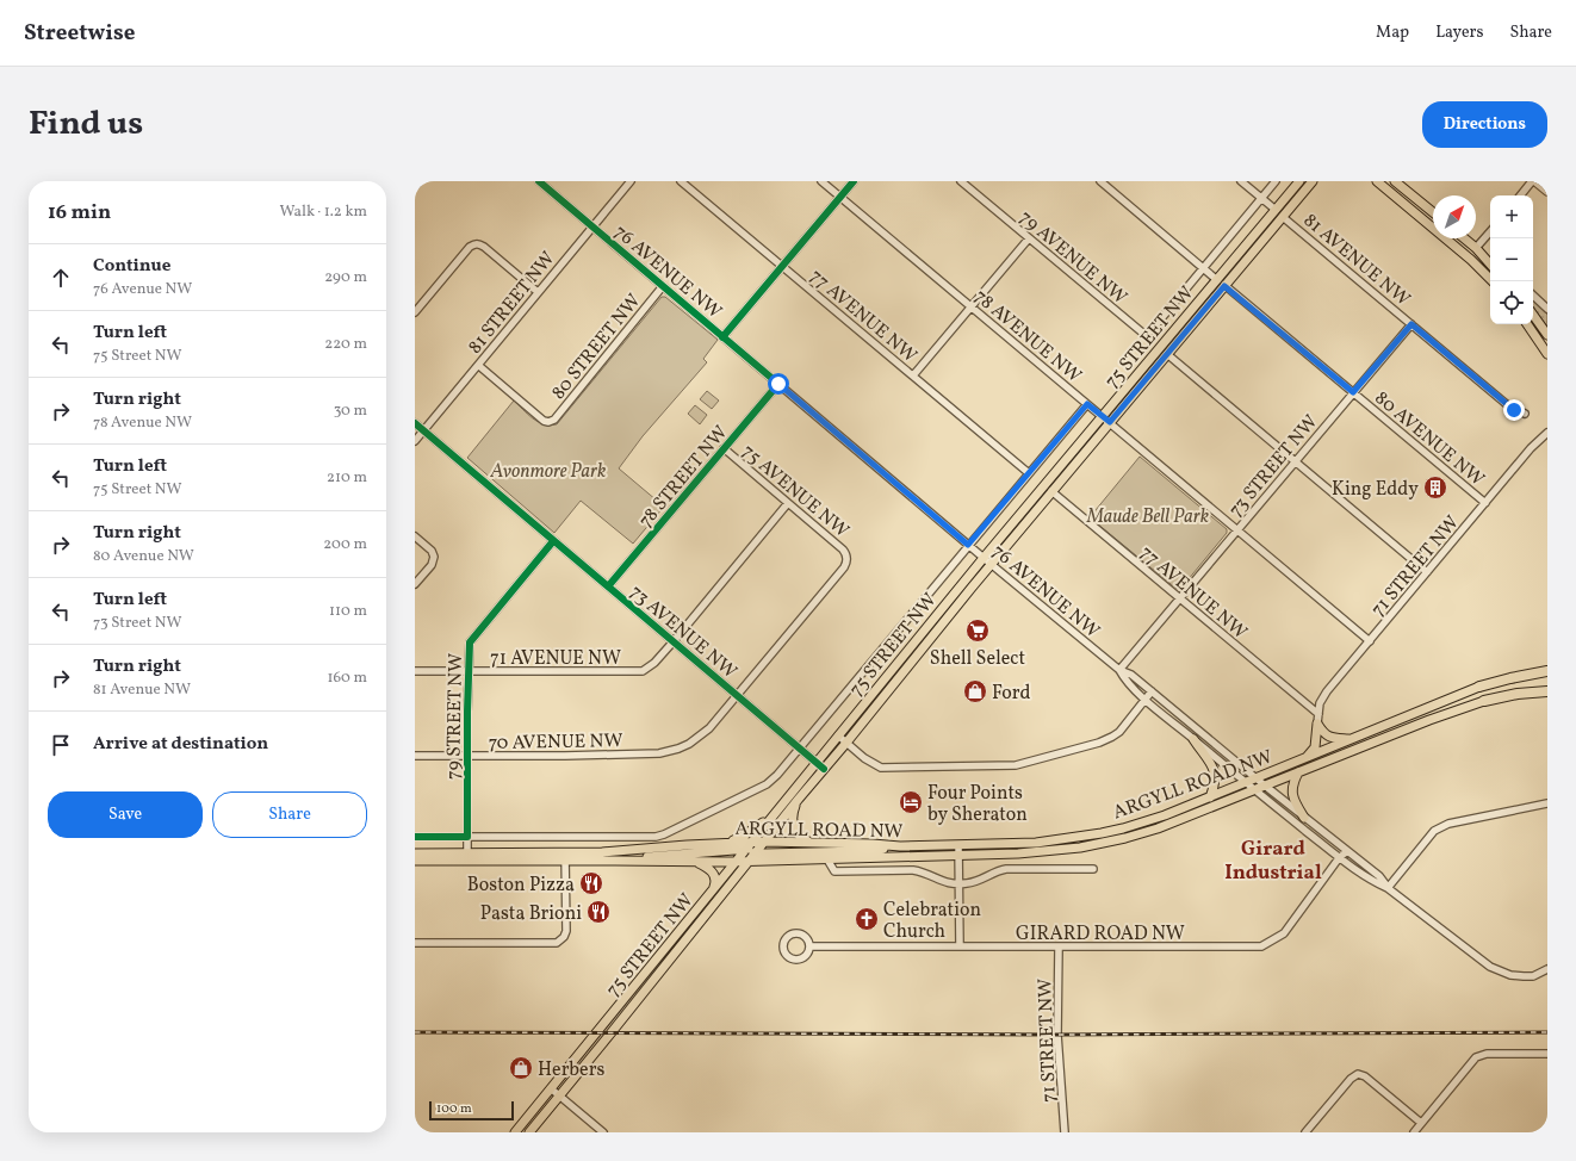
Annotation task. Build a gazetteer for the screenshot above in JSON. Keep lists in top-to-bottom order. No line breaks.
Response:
{"streets":{"main road":["75 STREET NW","ARGYLL ROAD NW"],"street":["79 AVENUE NW","81 AVENUE NW","76 AVENUE NW","81 STREET NW","77 AVENUE NW","78 AVENUE NW","80 STREET NW","80 AVENUE NW","73 STREET NW","78 STREET NW","75 AVENUE NW","71 STREET NW","73 AVENUE NW","71 AVENUE NW","79 STREET NW","70 AVENUE NW","GIRARD ROAD NW"]},"crossings":[["79 AVENUE NW","75 STREET NW"],["81 AVENUE NW","75 STREET NW"],["81 AVENUE NW","73 STREET NW"],["76 AVENUE NW","81 STREET NW"],["76 AVENUE NW","75 STREET NW"],["76 AVENUE NW","80 STREET NW"],["76 AVENUE NW","73 STREET NW"],["76 AVENUE NW","78 STREET NW"],["76 AVENUE NW","ARGYLL ROAD NW"],["76 AVENUE NW","GIRARD ROAD NW"],["81 STREET NW","80 STREET NW"],["81 STREET NW","73 AVENUE NW"],["77 AVENUE NW","75 STREET NW"],["77 AVENUE NW","73 STREET NW"],["77 AVENUE NW","71 STREET NW"],["78 AVENUE NW","75 STREET NW"],["78 AVENUE NW","73 STREET NW"],["78 AVENUE NW","71 STREET NW"],["75 STREET NW","80 AVENUE NW"],["75 STREET NW","73 AVENUE NW"],["75 STREET NW","79 STREET NW"],["75 STREET NW","ARGYLL ROAD NW"],["80 AVENUE NW","73 STREET NW"],["80 AVENUE NW","71 STREET NW"],["78 STREET NW","75 AVENUE NW"],["78 STREET NW","73 AVENUE NW"],["75 AVENUE NW","70 AVENUE NW"],["71 STREET NW","GIRARD ROAD NW"],["73 AVENUE NW","71 AVENUE NW"],["73 AVENUE NW","79 STREET NW"],["73 AVENUE NW","70 AVENUE NW"],["71 AVENUE NW","79 STREET NW"],["79 STREET NW","70 AVENUE NW"],["79 STREET NW","ARGYLL ROAD NW"]],"districts":["Girard Industrial"],"parks":["Avonmore Park","Maude Bell Park"],"places":{"building":["King Eddy"],"supermarket":["Shell Select"],"shop":["Ford","Herbers"],"hotel":["Four Points by Sheraton"],"restaurant":["Boston Pizza","Pasta Brioni"],"church":["Celebration Church"]},"scale_bar":"100 m","north":"top right","page":{"header":"Streetwise","nav":["Map","Layers","Share"],"title":"Find us","buttons":["Directions",["Save","Share"]],"heading":["16 min","Walk · 1.2 km"],"map_buttons":["+","−"],"list":[["Continue","76 Avenue NW","290 m"],["Turn left","75 Street NW","220 m"],["Turn right","78 Avenue NW","30 m"],["Turn left","75 Street NW","210 m"],["Turn right","80 Avenue NW","200 m"],["Turn left","73 Street NW","110 m"],["Turn right","81 Avenue NW","160 m"],"Arrive at destination"],"scale":"100 m"}}
